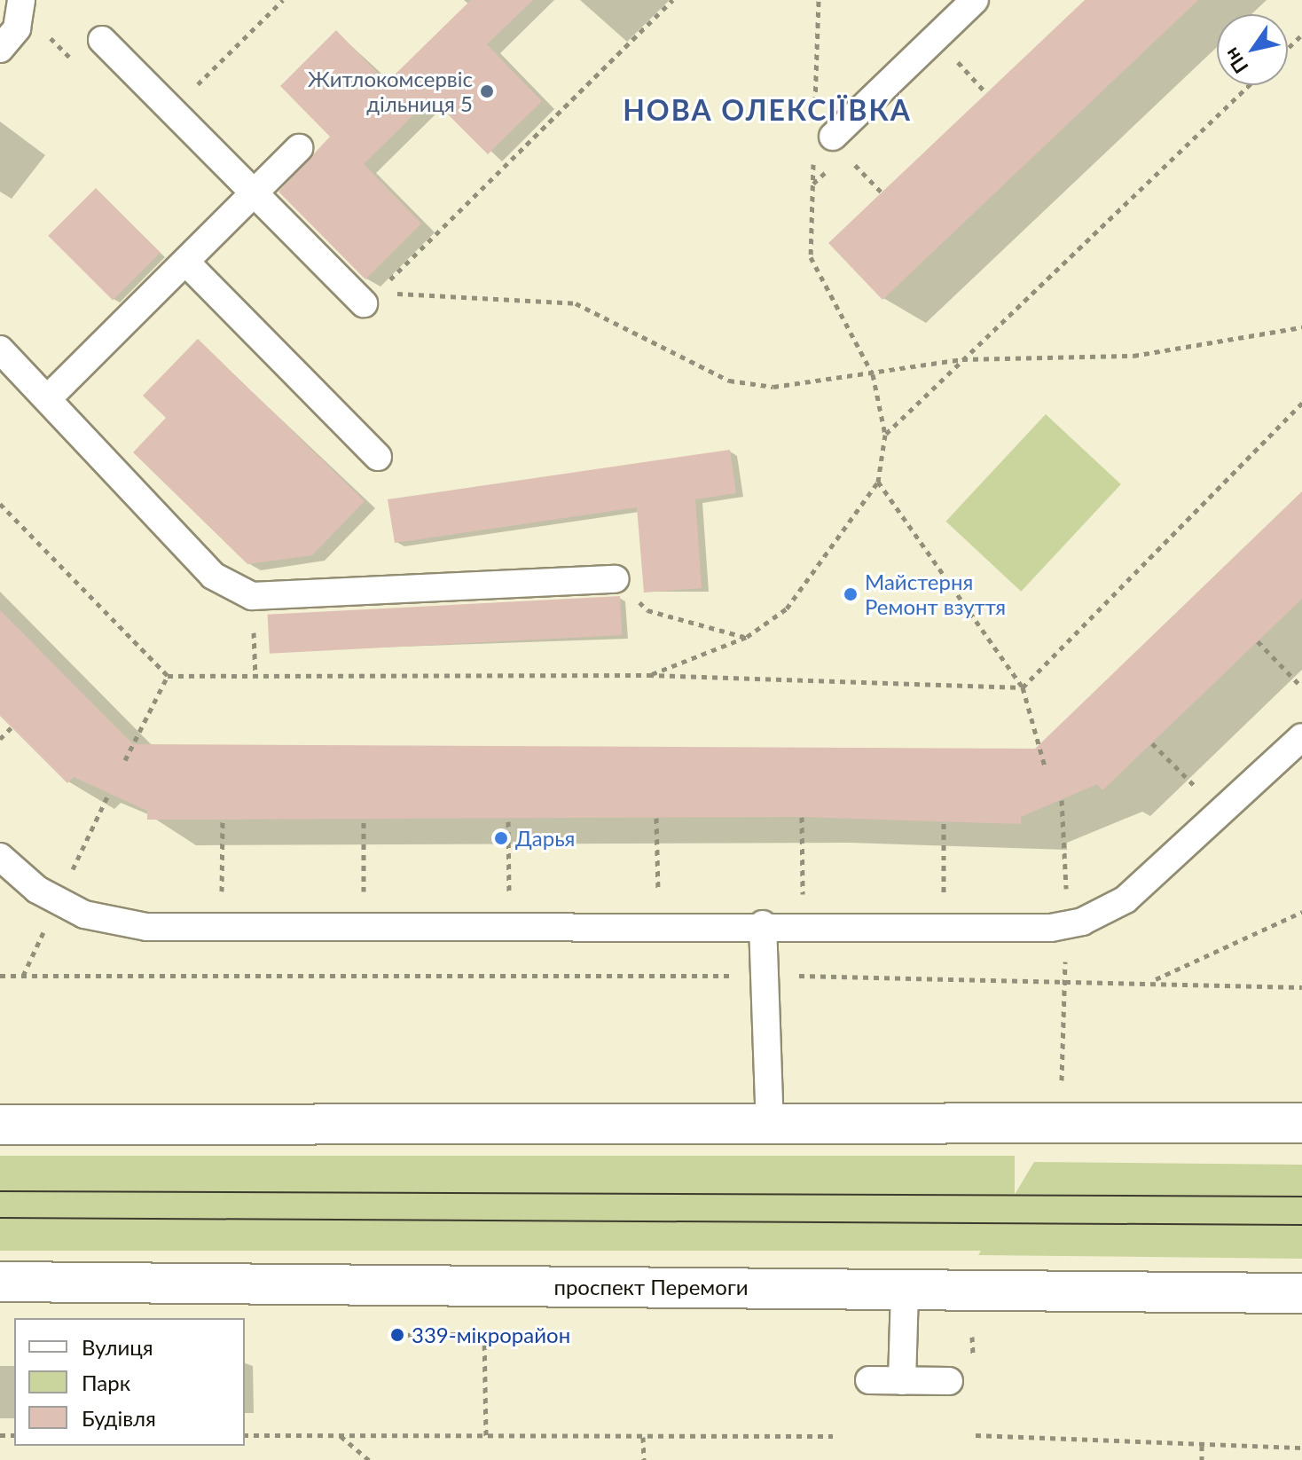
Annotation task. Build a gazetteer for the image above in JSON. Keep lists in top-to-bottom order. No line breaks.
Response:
{"streets":{"main road":["проспект Перемоги"]},"districts":["НОВА ОЛЕКСІЇВКА"],"places":["Житлокомсервіс дільниця 5","Майстерня Ремонт взуття","Дарья","339-мiкрорайон"],"legend":["Вулиця","Парк","Будівля"],"north":"bottom left"}
